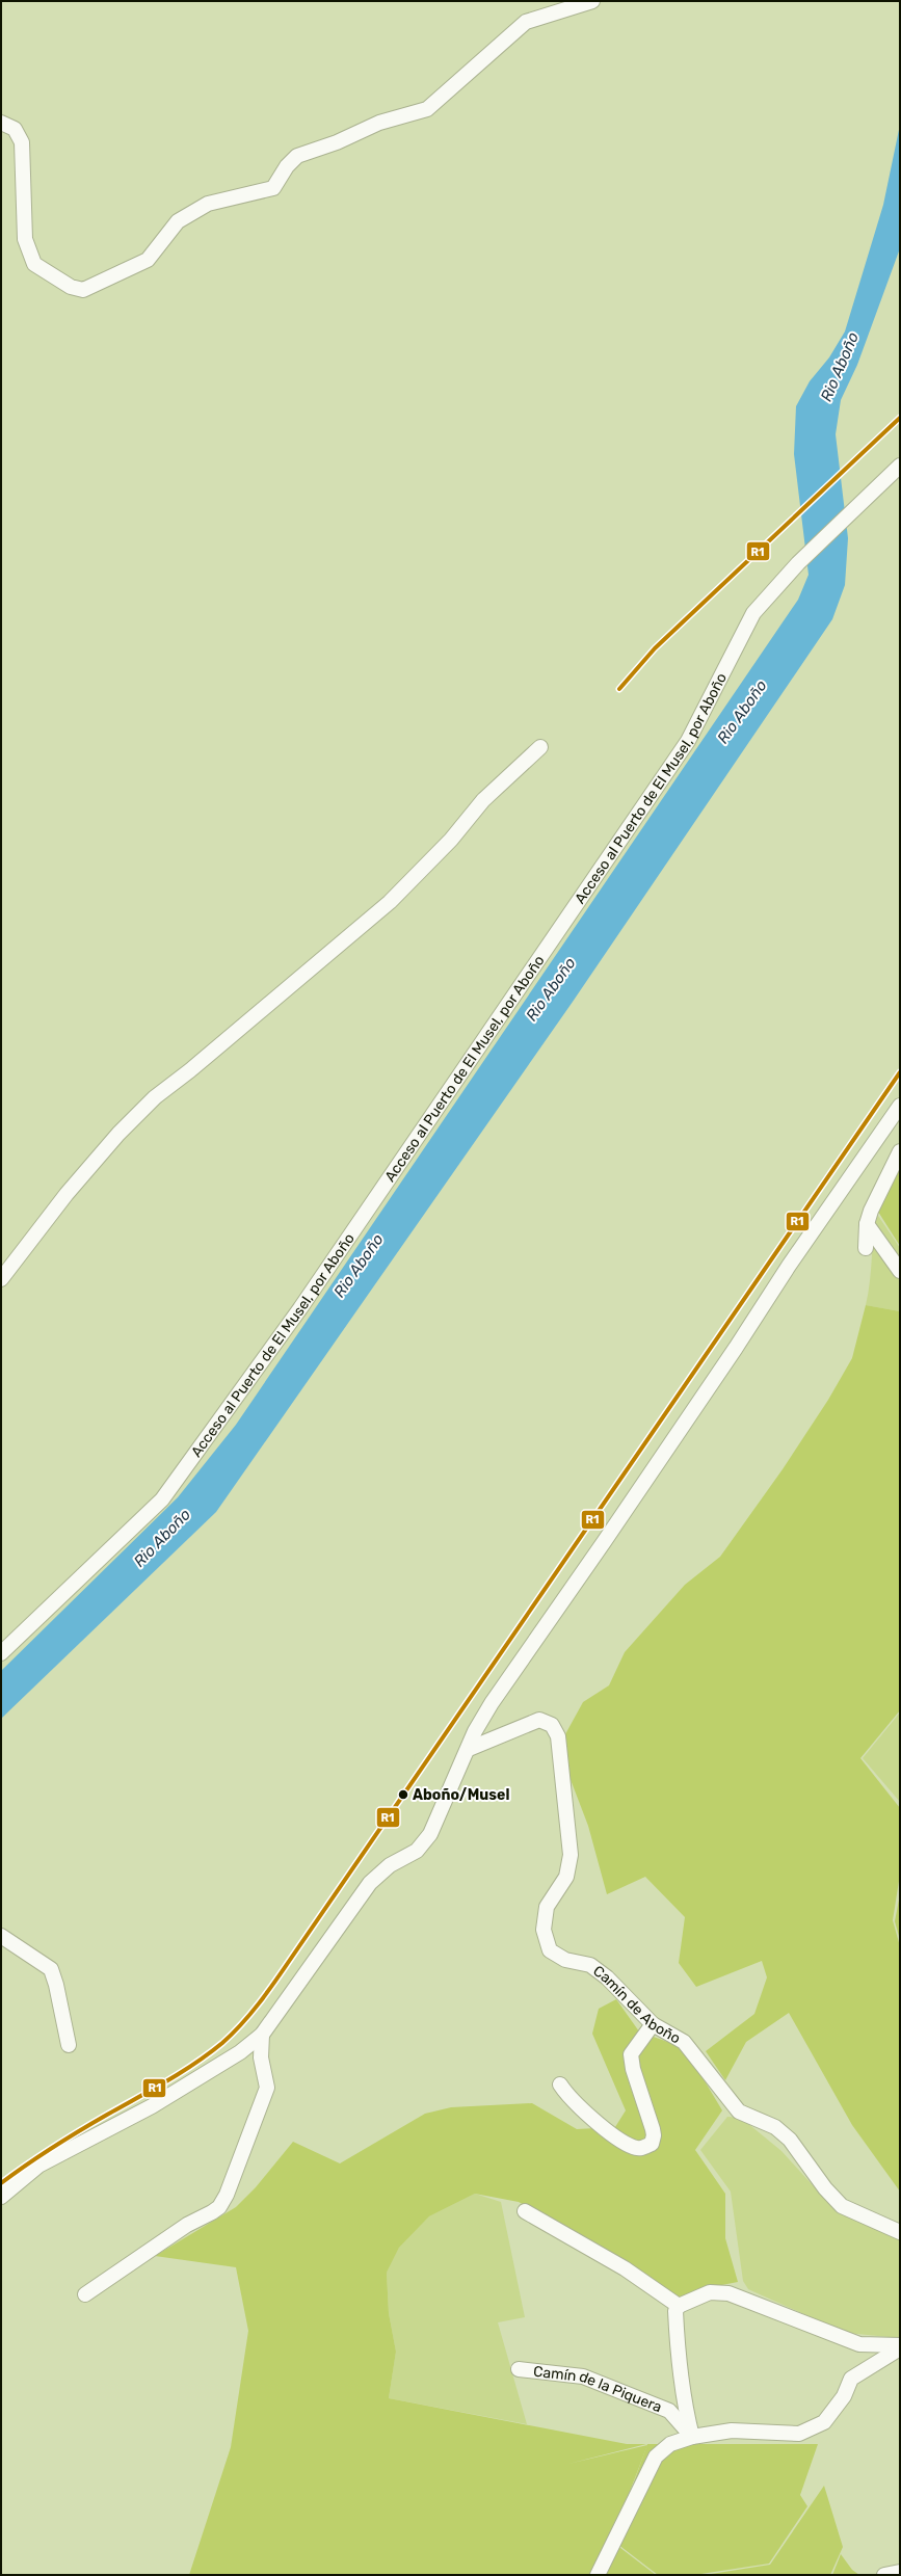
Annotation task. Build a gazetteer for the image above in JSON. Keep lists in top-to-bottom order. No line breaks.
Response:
{"streets":{"street":["Acceso al Puerto de El Musel, por Aboño","Camín de Aboño","Camín de la Piquera"]},"water":["Rio Aboño"],"places":["Aboño/Musel"],"lines":["transit line R1"]}
